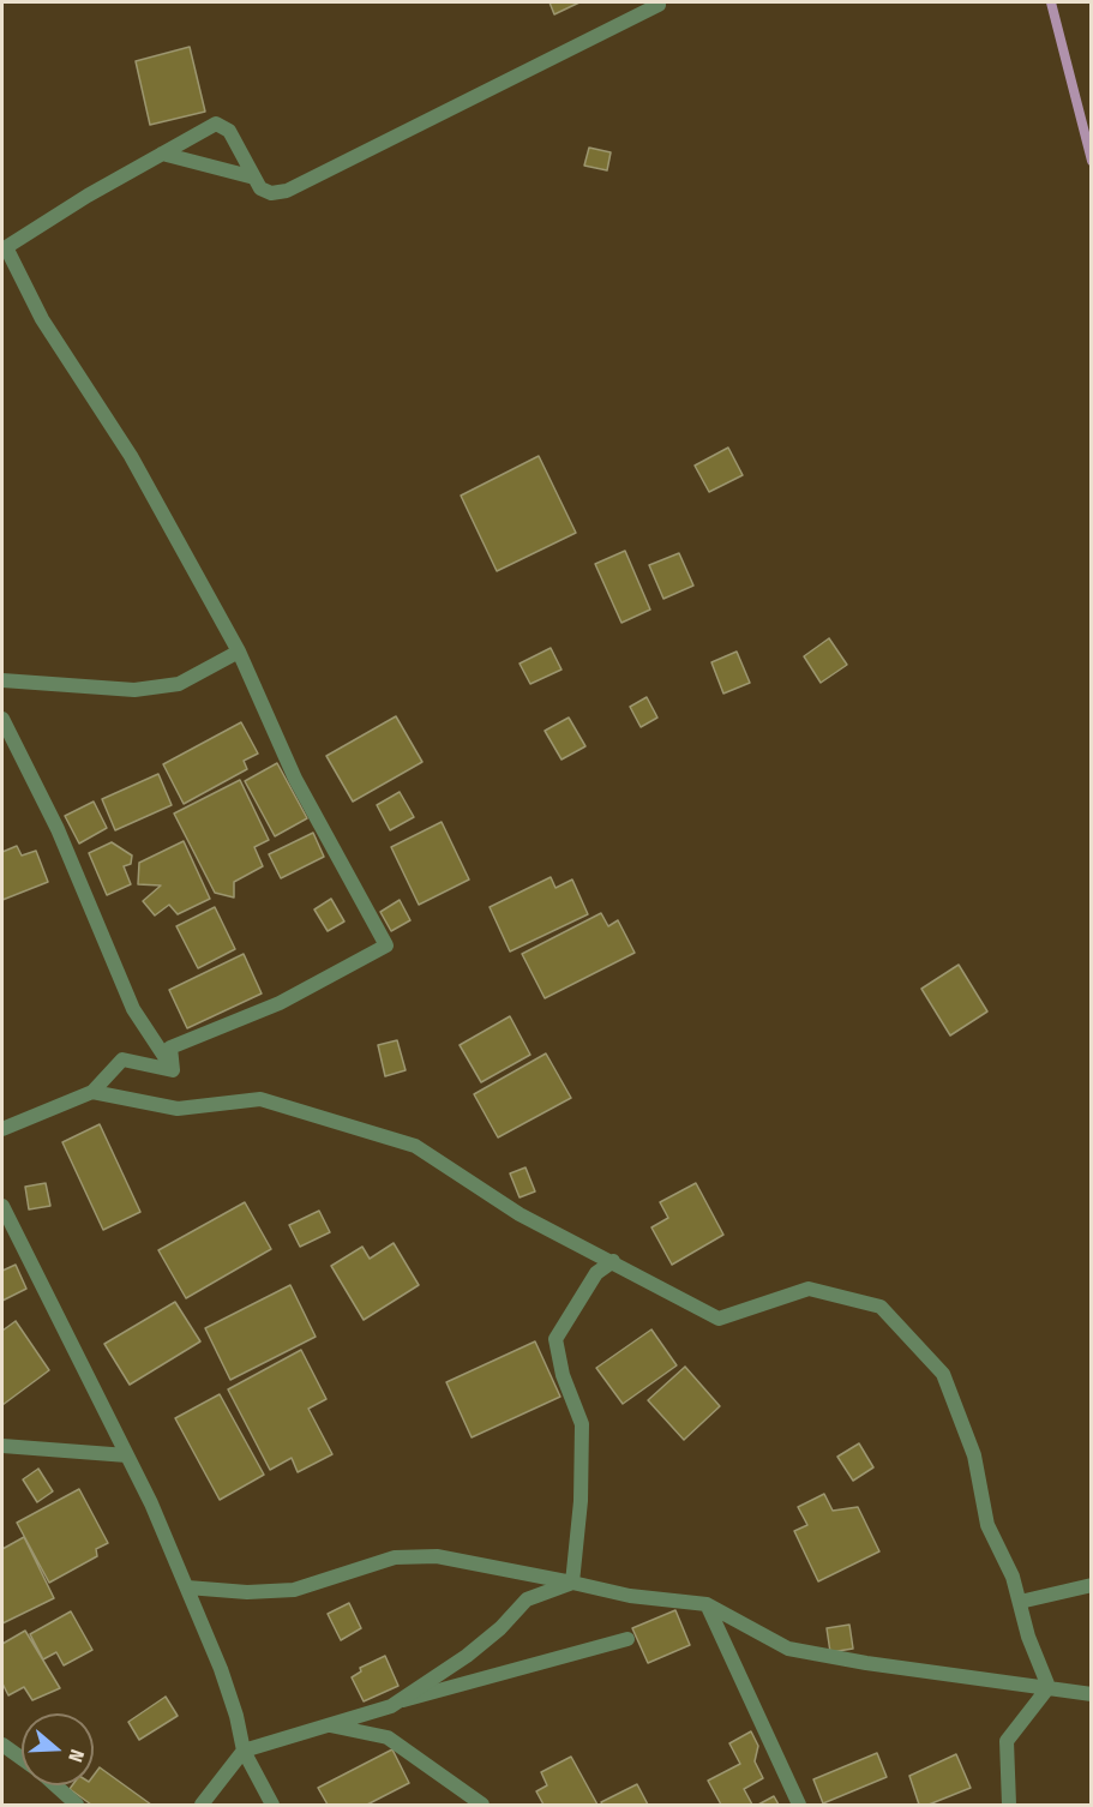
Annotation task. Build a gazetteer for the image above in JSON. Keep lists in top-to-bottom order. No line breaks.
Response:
{"north":"right"}
